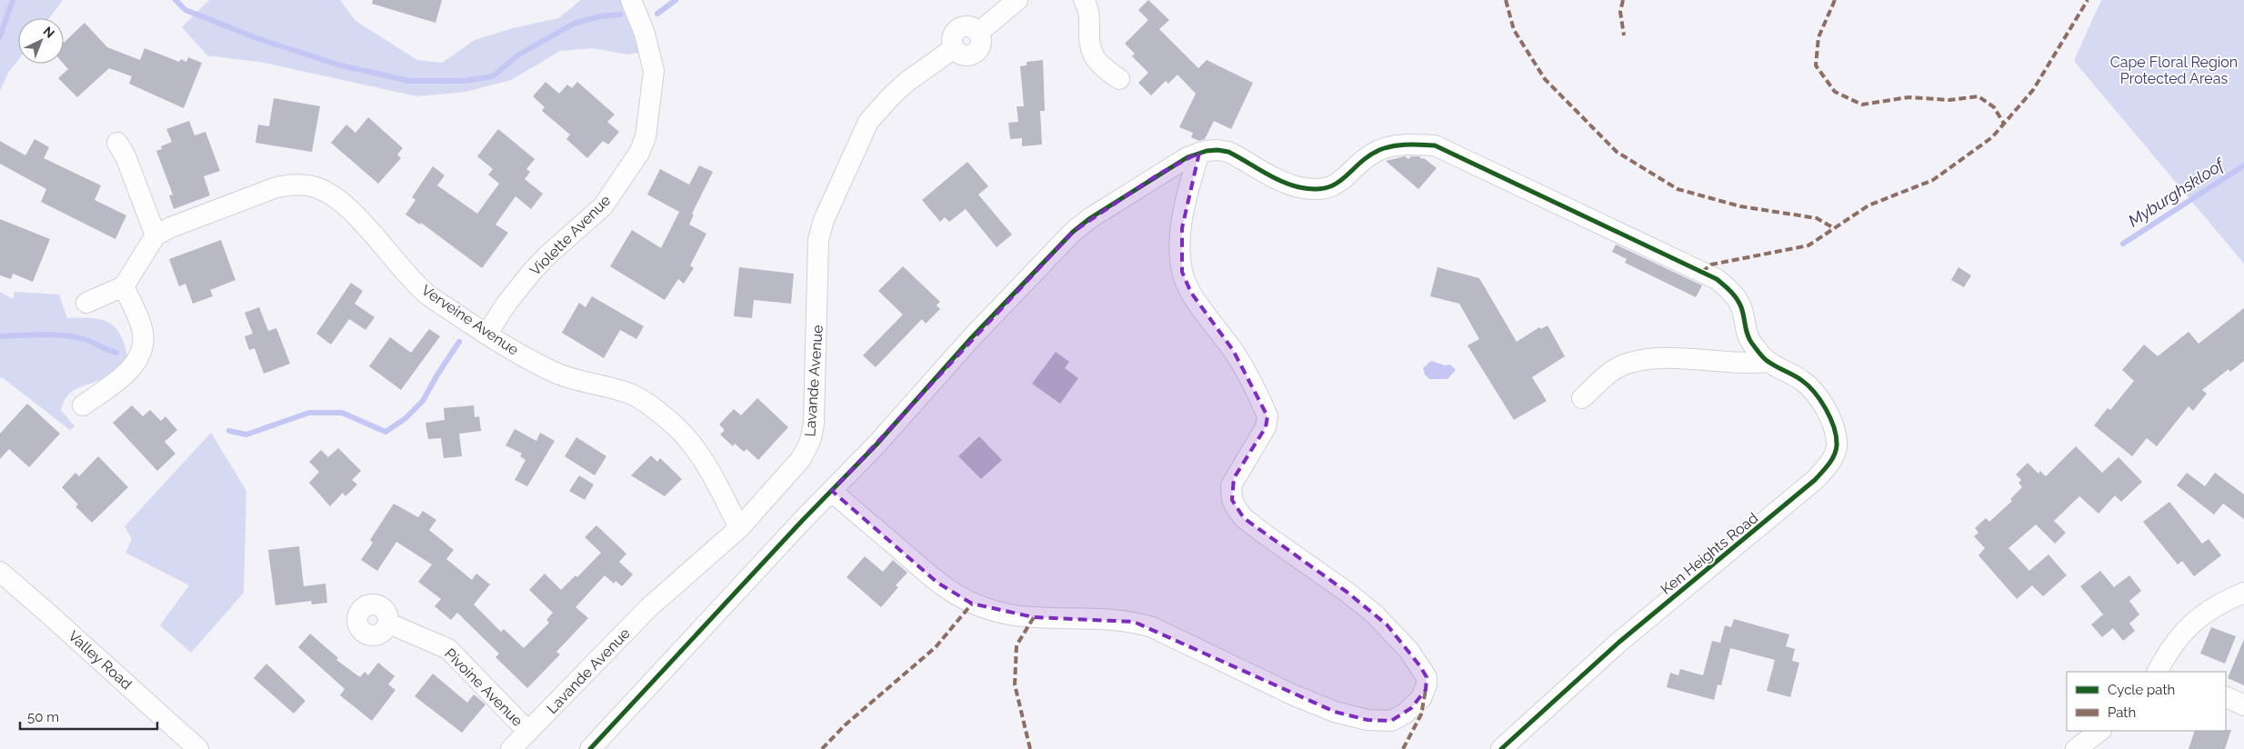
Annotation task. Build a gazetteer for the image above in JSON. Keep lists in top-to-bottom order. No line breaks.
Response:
{"streets":{"street":["Violette Avenue","Verveine Avenue","Lavande Avenue","Ken Heights Road","Valley Road","Pivoine Avenue"]},"crossings":[["Violette Avenue","Verveine Avenue"],["Verveine Avenue","Lavande Avenue"],["Lavande Avenue","Pivoine Avenue"]],"water":["Myburghskloof"],"parks":["Cape Floral Region Protected Areas"],"legend":["Cycle path","Path"],"scale_bar":"50 m","north":"top right"}
